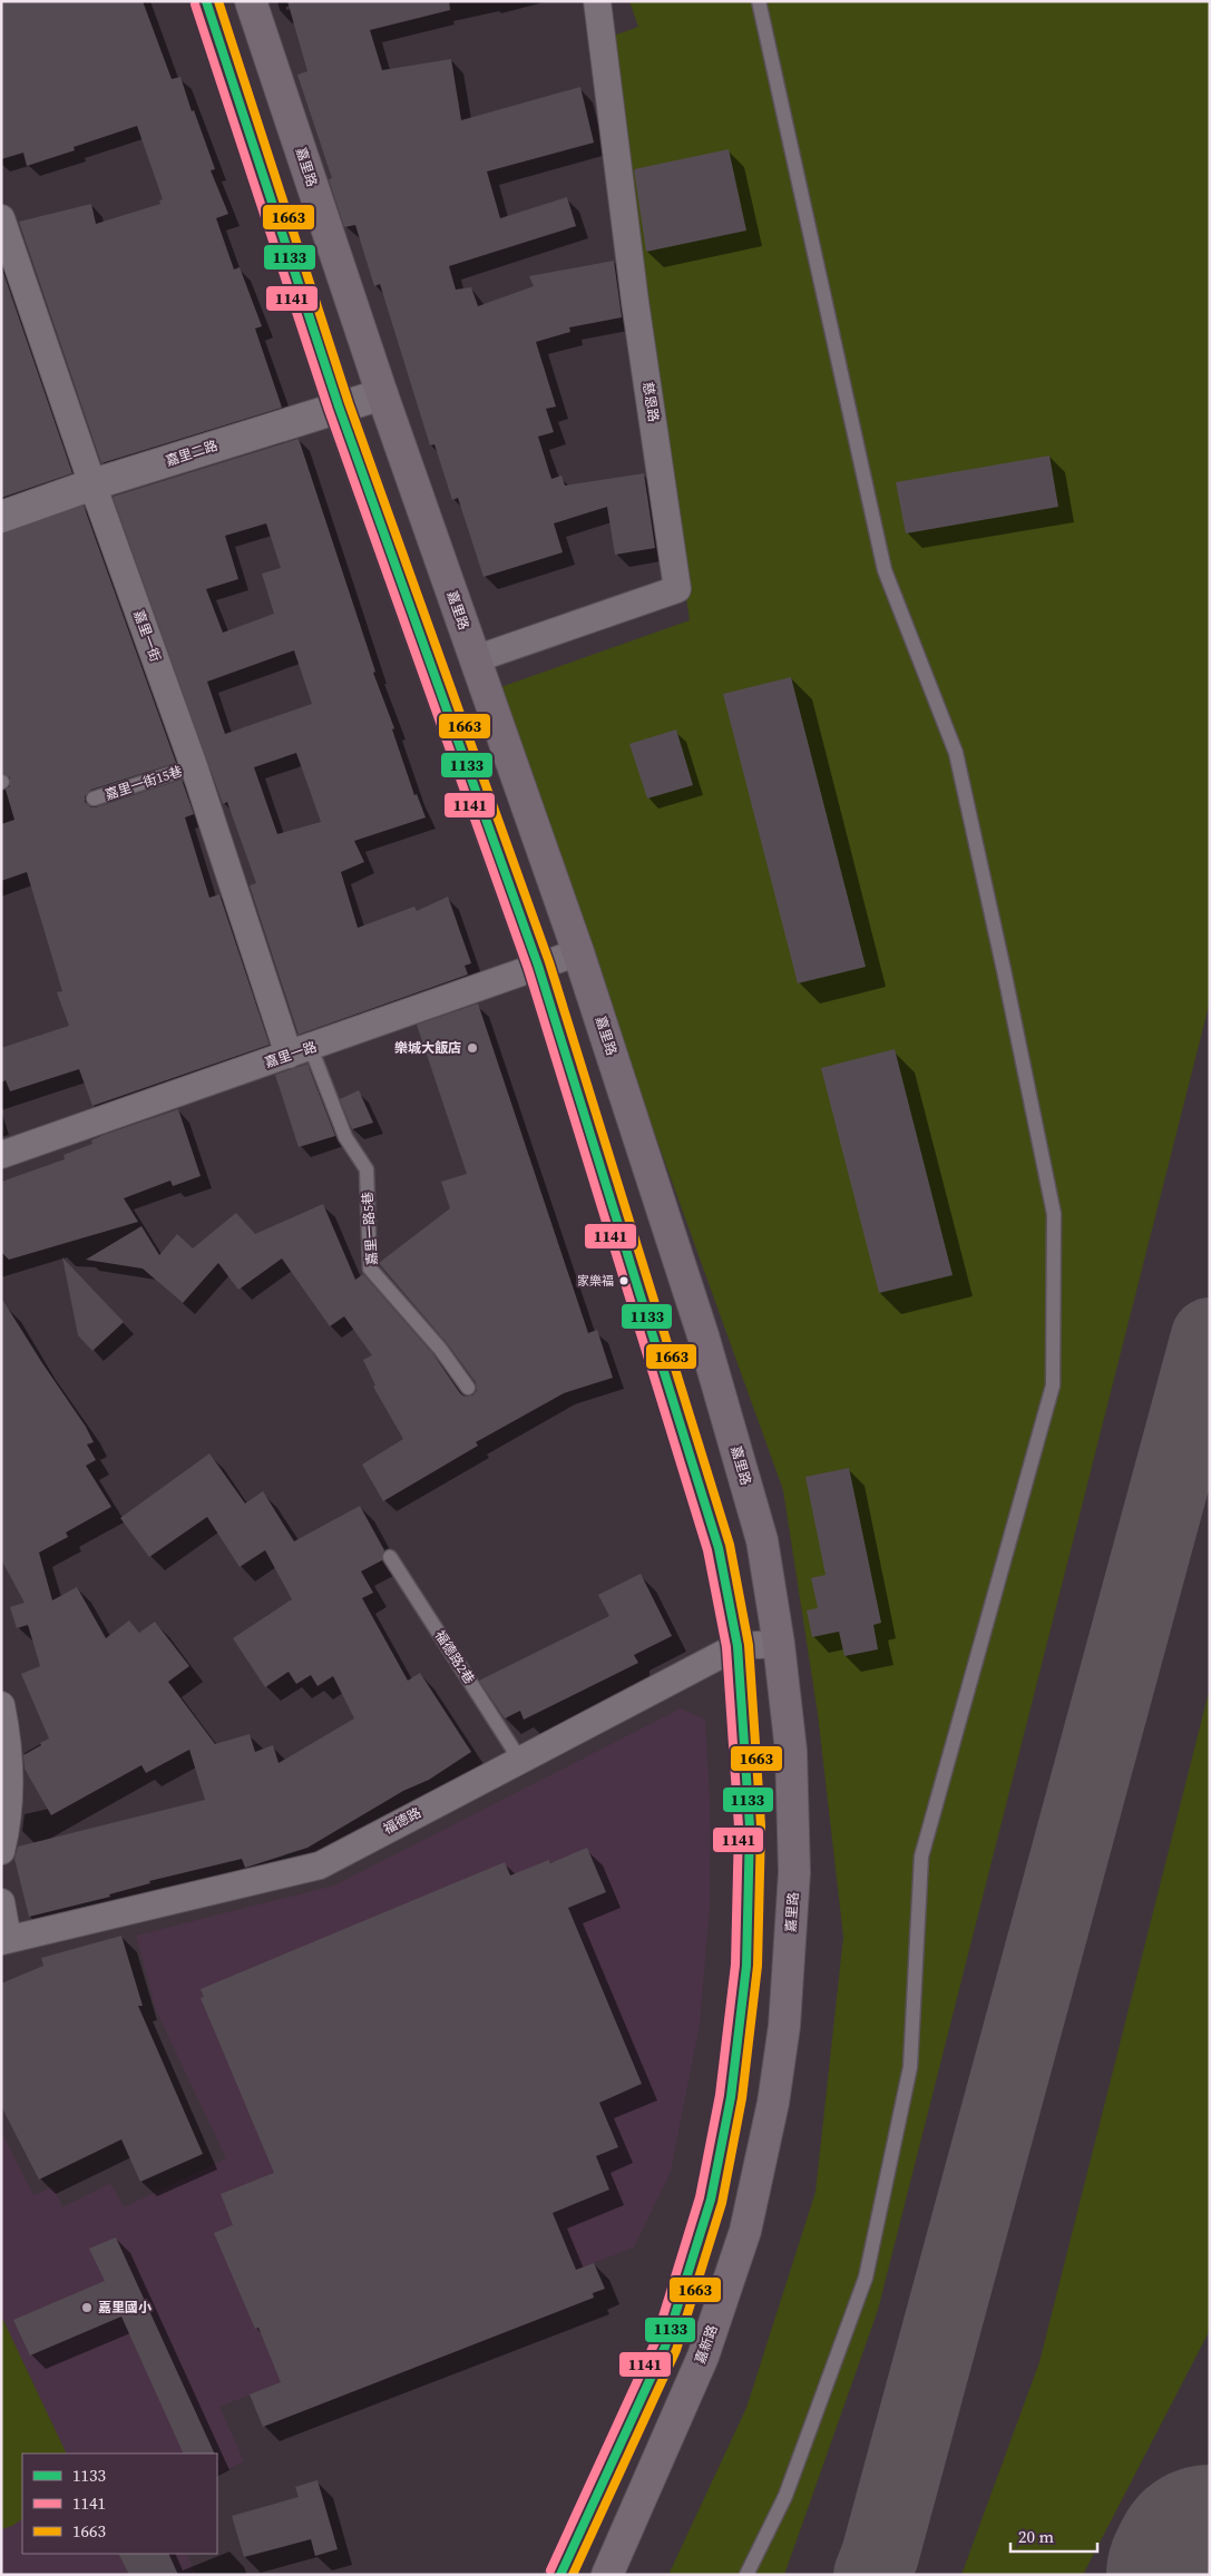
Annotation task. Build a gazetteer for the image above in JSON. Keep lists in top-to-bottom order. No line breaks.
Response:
{"streets":{"main road":["嘉里路","嘉新路"],"street":["慈恩路","嘉里二路","嘉里一街","嘉里一路","福德路"],"lane":["嘉里一街15巷","嘉里一路5巷","福德路2巷"]},"crossings":[["嘉里路","慈恩路"],["嘉里路","嘉里二路"],["嘉里路","嘉里一路"],["嘉里路","福德路"],["嘉里路","嘉新路"],["嘉里二路","嘉里一街"],["嘉里一街","嘉里一街15巷"],["嘉里一街","嘉里一路"],["嘉里一街","嘉里一路5巷"],["嘉里一路","嘉里一路5巷"],["福德路2巷","福德路"]],"places":["樂城大飯店","家樂福","嘉里國小"],"lines":["transit line 1133","transit line 1663","transit line 1141"],"legend":["1133","1141","1663"],"scale_bar":"20 m"}
